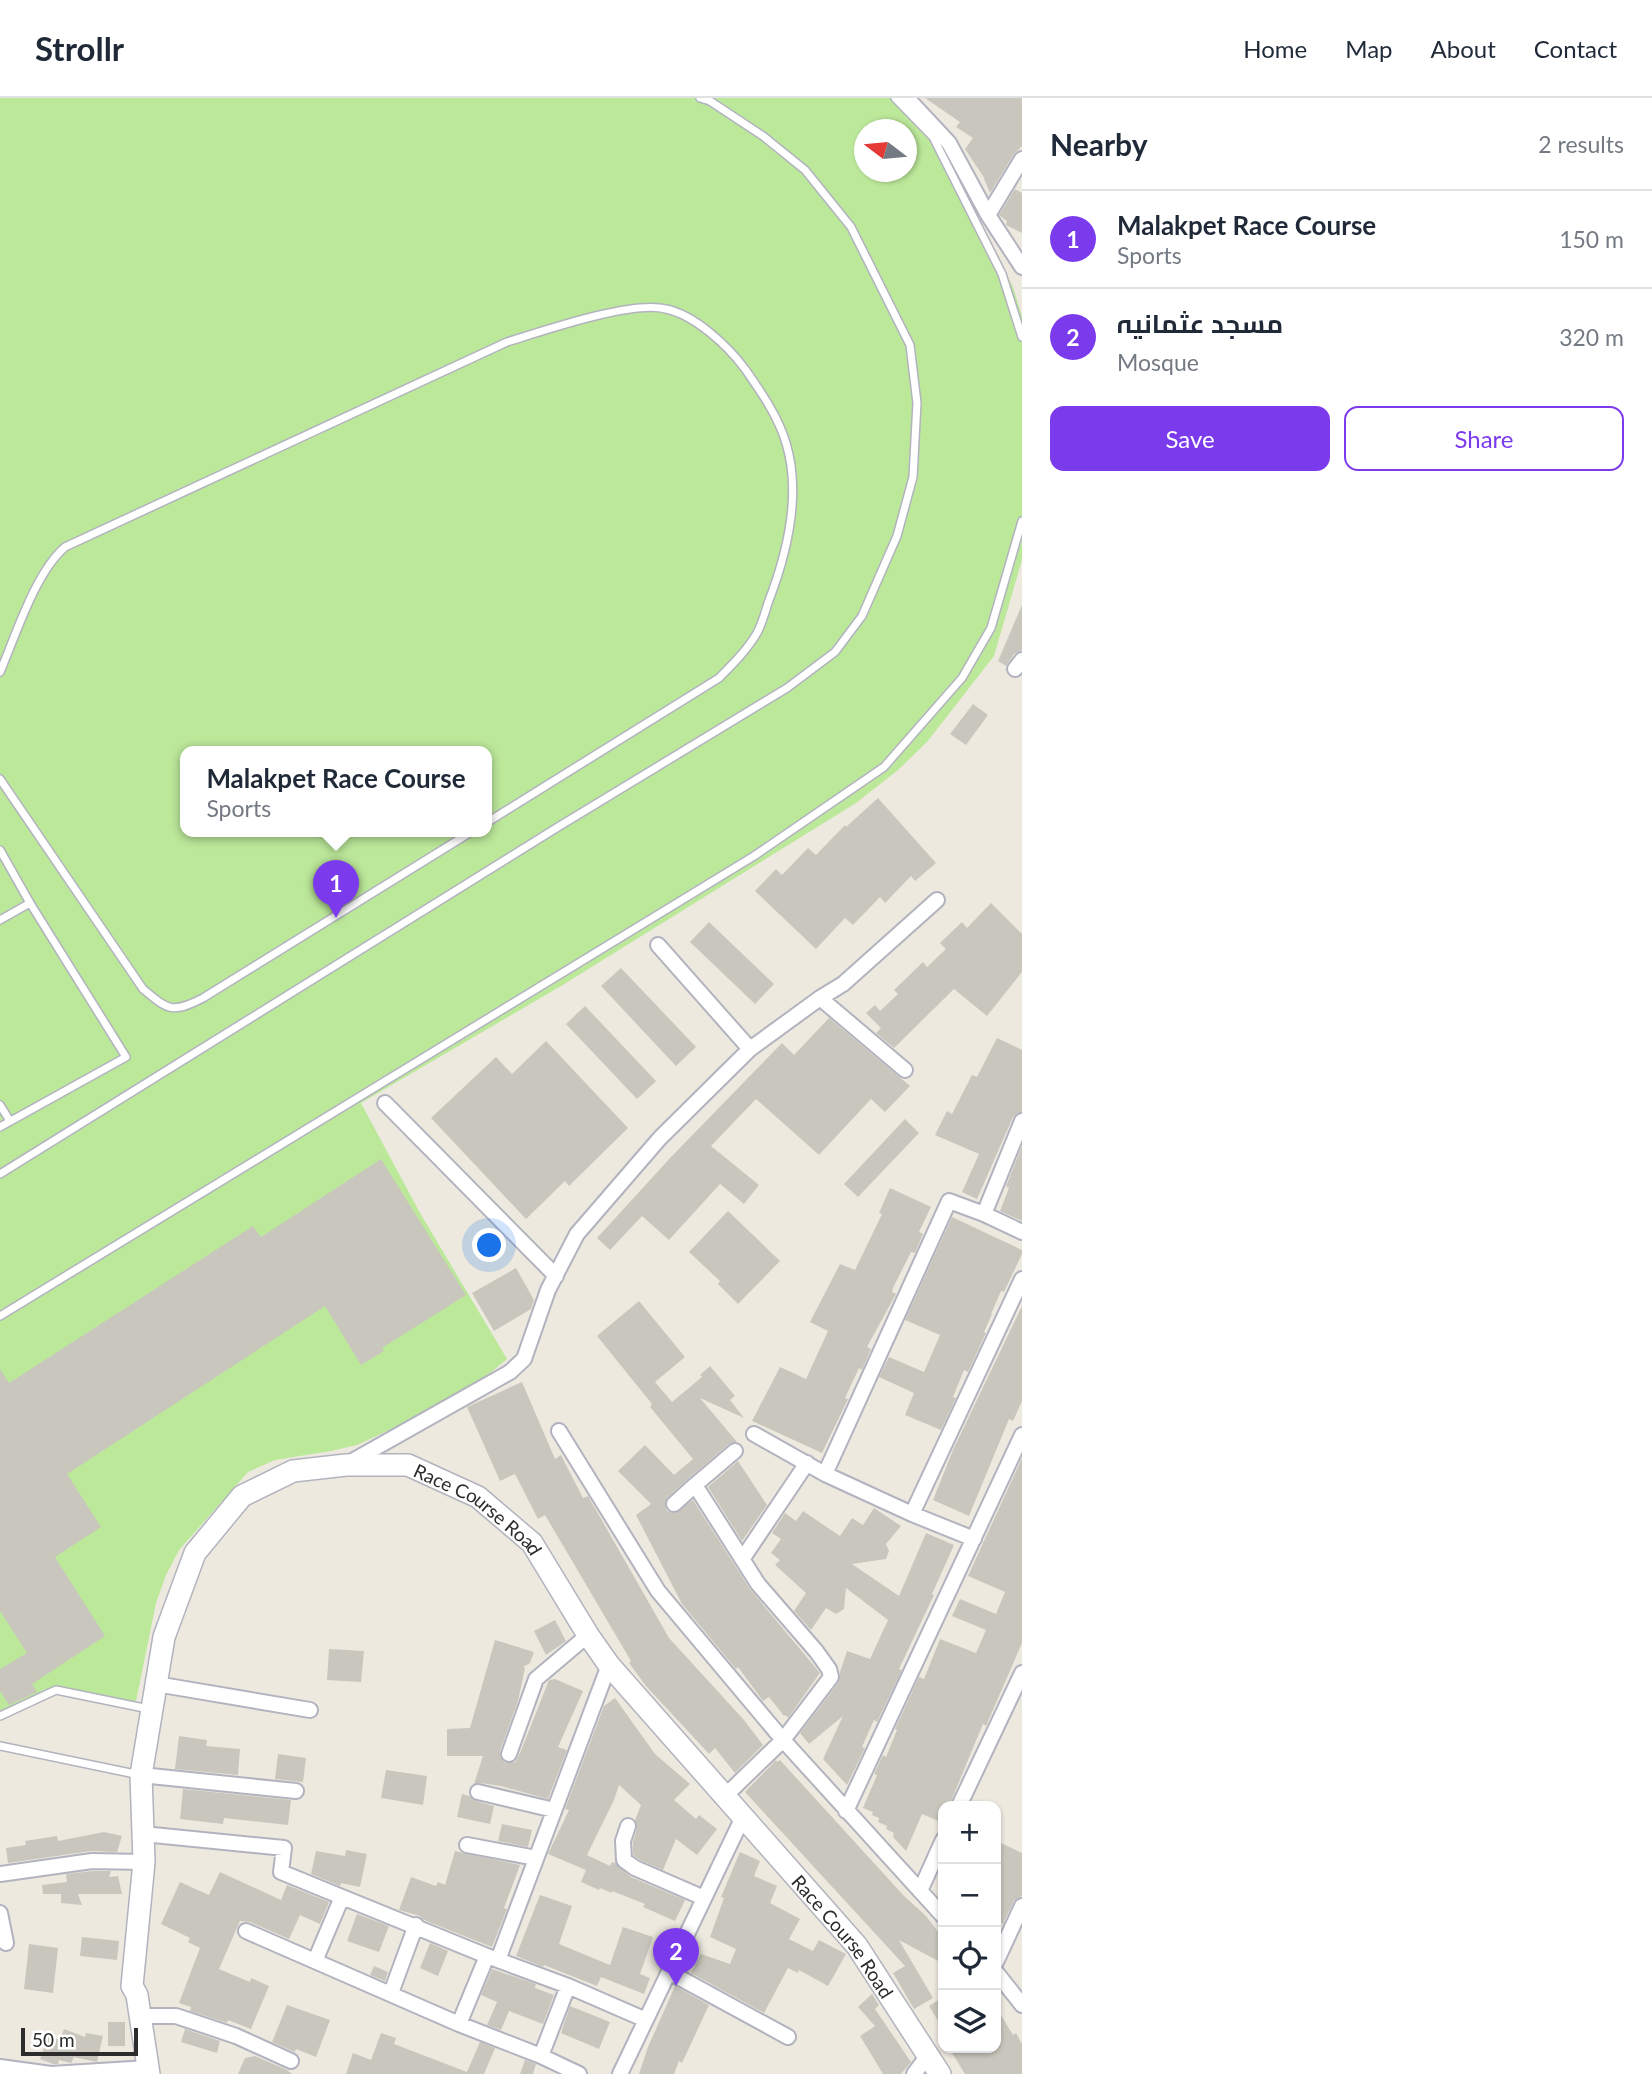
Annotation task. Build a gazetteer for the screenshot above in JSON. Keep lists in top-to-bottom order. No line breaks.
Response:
{"streets":{"street":["Race Course Road"]},"scale_bar":"50 m","north":"left","page":{"header":"Strollr","nav":["Home","Map","About","Contact"],"heading":["Nearby","2 results"],"list":[{"mark":"1","name":"Malakpet Race Course","note":"Sports","value":"150 m"},{"mark":"2","name":"مسجد عثمانیہ","note":"Mosque","value":"320 m"}],"buttons":["Save","Share"],"popup":["Malakpet Race Course","Sports"],"pins":["1","2"],"map_buttons":["+","−"],"scale":"50 m"}}
